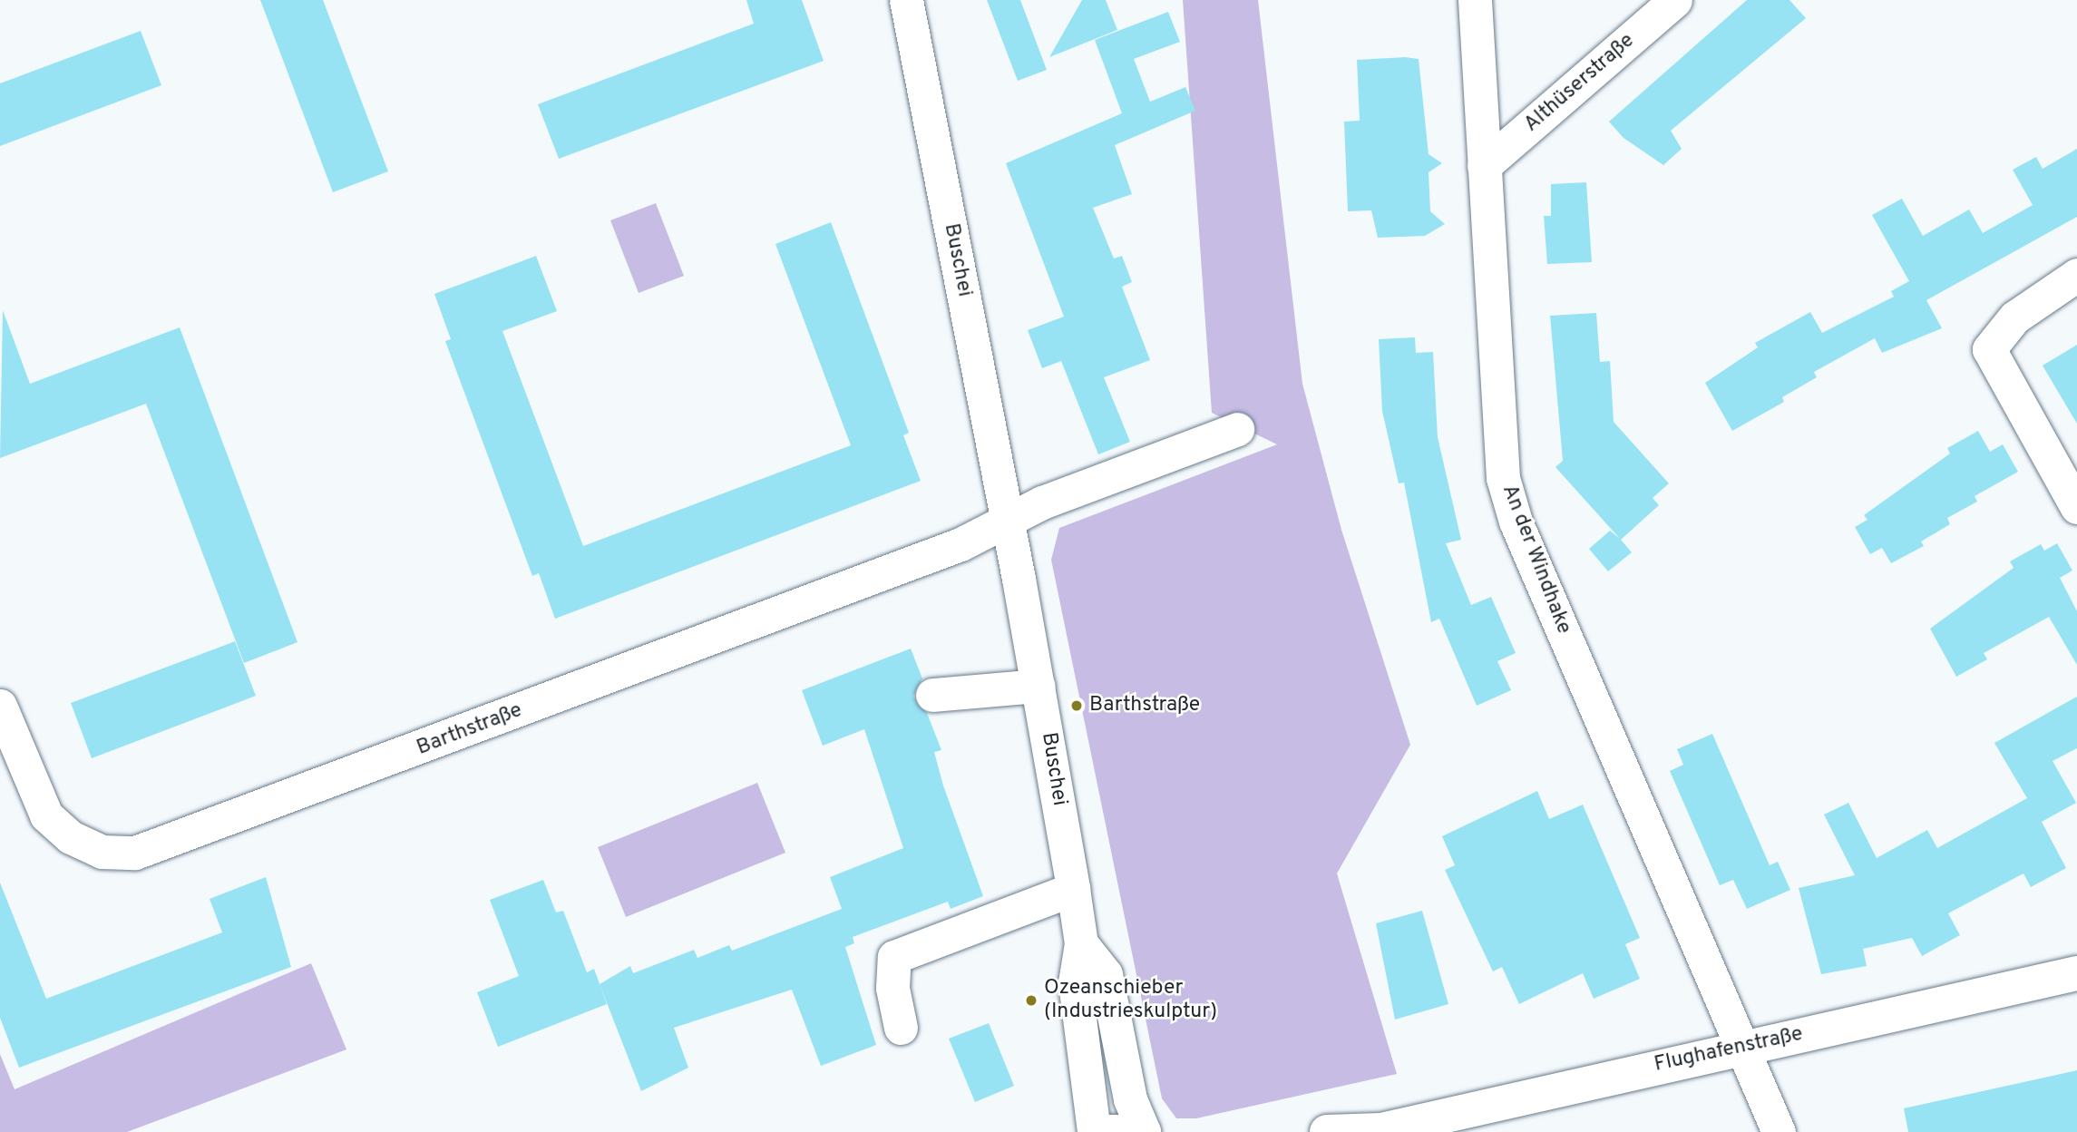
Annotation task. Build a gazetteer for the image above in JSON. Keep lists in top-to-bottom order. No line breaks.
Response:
{"streets":{"main road":["Flughafenstraße"],"street":["Althüserstraße","Buschei","An der Windhake","Barthstraße"]},"crossings":[["Althüserstraße","An der Windhake"],["Buschei","Barthstraße"],["An der Windhake","Flughafenstraße"]],"places":["Barthstraße","Ozeanschieber (Industrieskulptur)"]}
